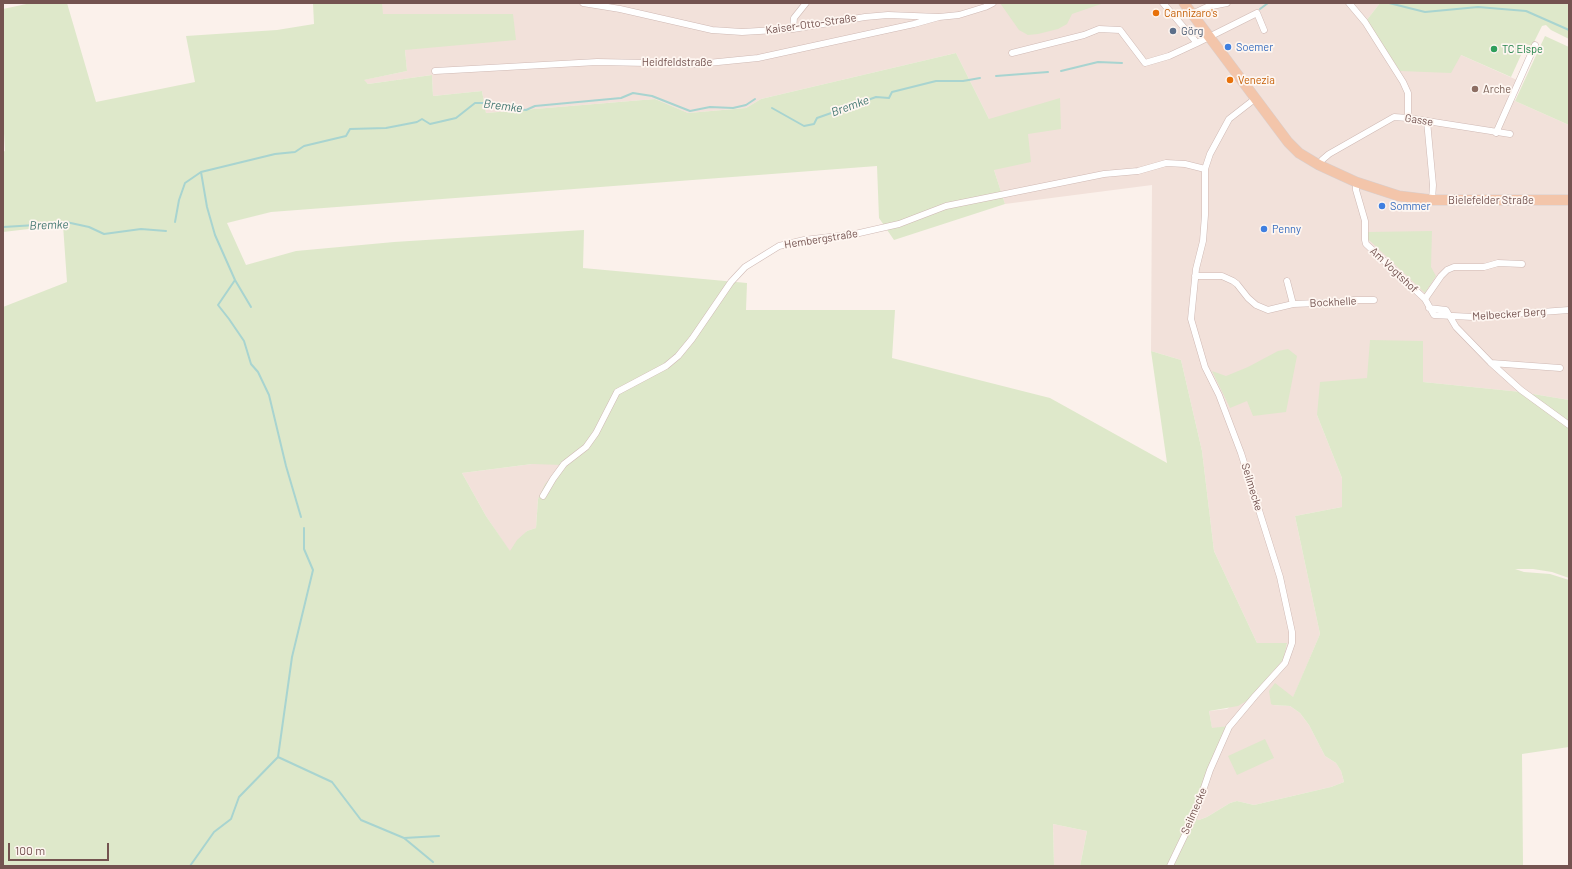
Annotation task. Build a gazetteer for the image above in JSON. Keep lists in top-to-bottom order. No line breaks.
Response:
{"streets":{"main road":["Bielefelder Straße"],"street":["Kaiser-Otto-Straße","Heidfeldstraße","Gasse","Hembergstraße","Am Vogtshof","Bockhelle","Melbecker Berg","Seilmecke"]},"crossings":[["Kaiser-Otto-Straße","Heidfeldstraße"],["Gasse","Bielefelder Straße"],["Bielefelder Straße","Am Vogtshof"],["Bielefelder Straße","Seilmecke"],["Hembergstraße","Seilmecke"],["Am Vogtshof","Melbecker Berg"],["Bockhelle","Seilmecke"]],"water":["Bremke"],"places":["Cannizaro's","Görg","Soemer","TC Elspe","Venezia","Arche","Sommer","Penny"],"scale_bar":"100 m"}
